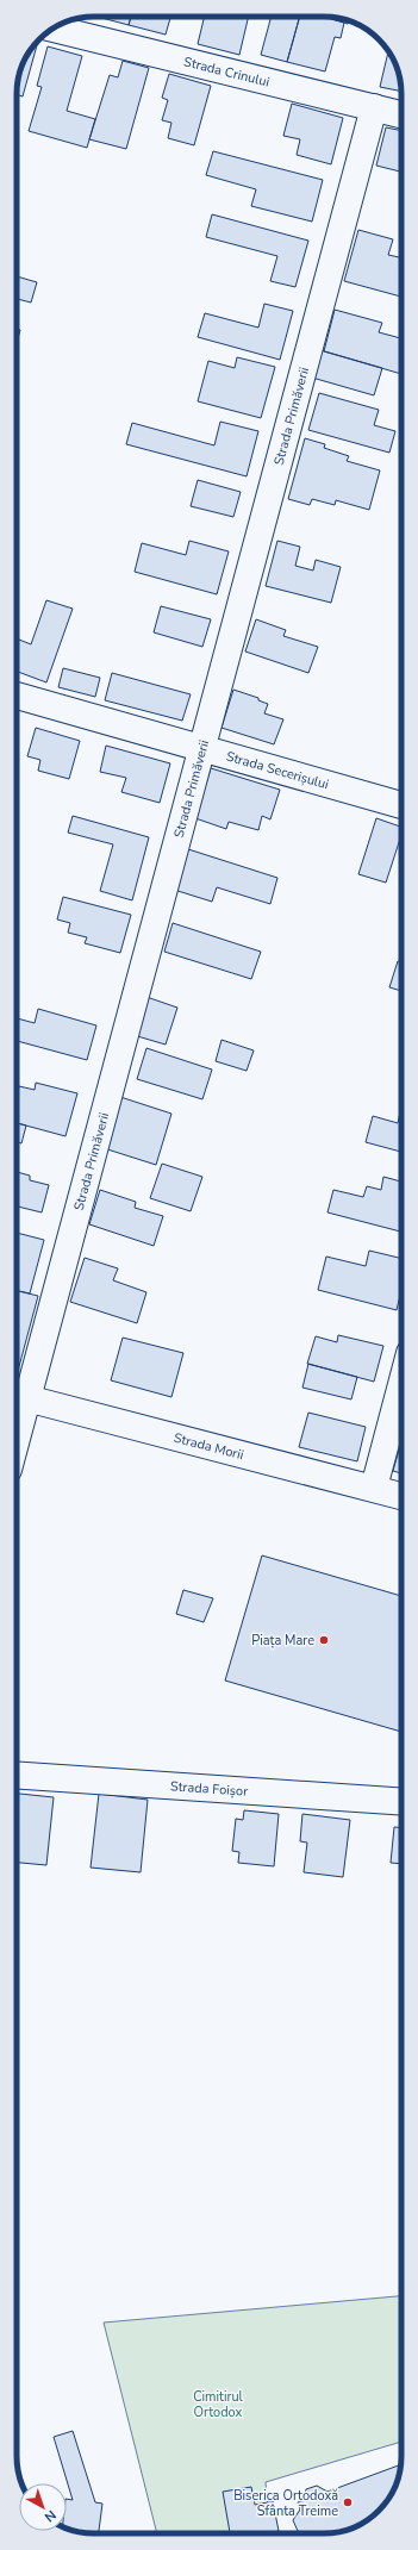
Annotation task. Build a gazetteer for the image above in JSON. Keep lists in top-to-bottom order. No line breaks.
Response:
{"streets":{"street":["Strada Crinului","Strada Primăverii","Strada Secerișului","Strada Morii","Strada Foișor"]},"crossings":[["Strada Crinului","Strada Primăverii"],["Strada Primăverii","Strada Secerișului"],["Strada Primăverii","Strada Morii"]],"parks":["Cimitirul Ortodox"],"places":["Piața Mare","Biserica Ortodoxă Sfânta Treime"],"north":"bottom right"}
